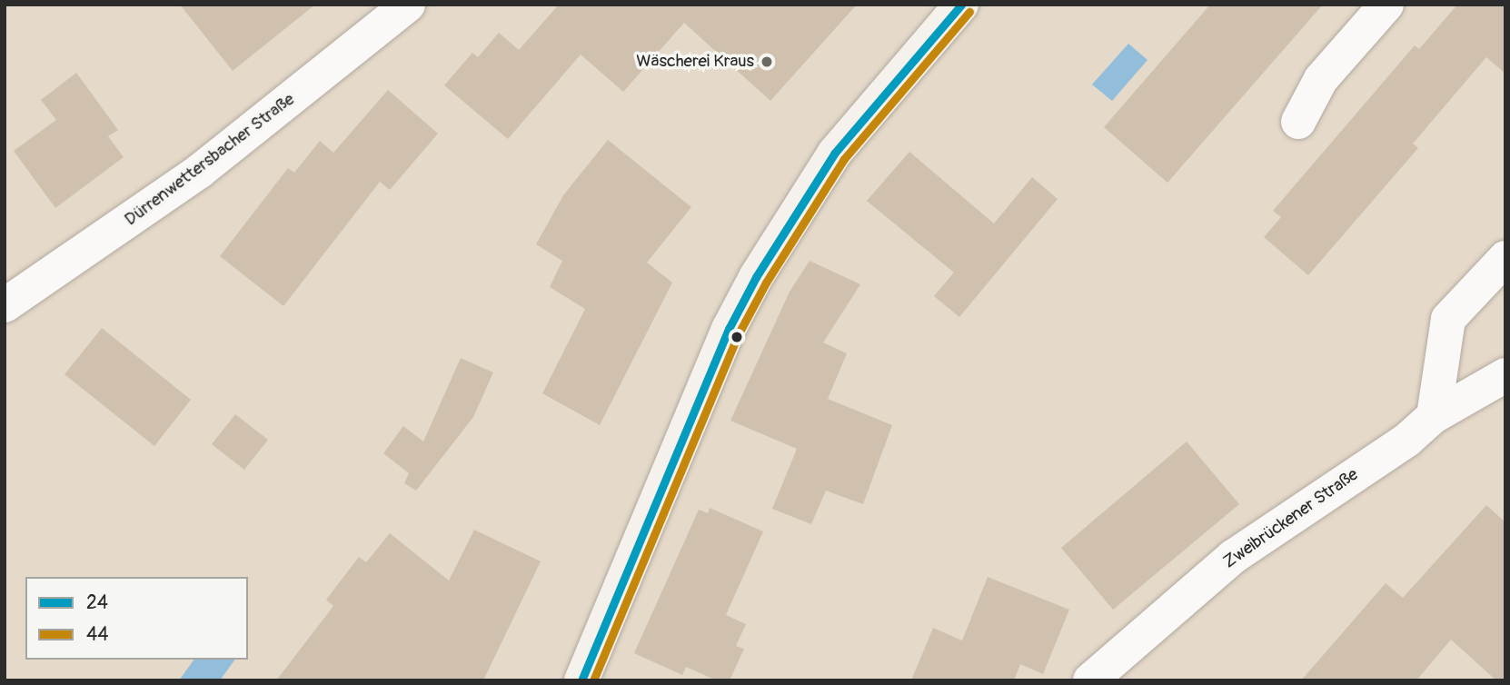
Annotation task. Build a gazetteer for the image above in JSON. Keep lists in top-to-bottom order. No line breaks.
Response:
{"streets":{"street":["Dürrenwettersbacher Straße","Zweibrückener Straße"]},"places":["Wäscherei Kraus"],"lines":["transit line 24","transit line 44"],"legend":["24","44"]}
